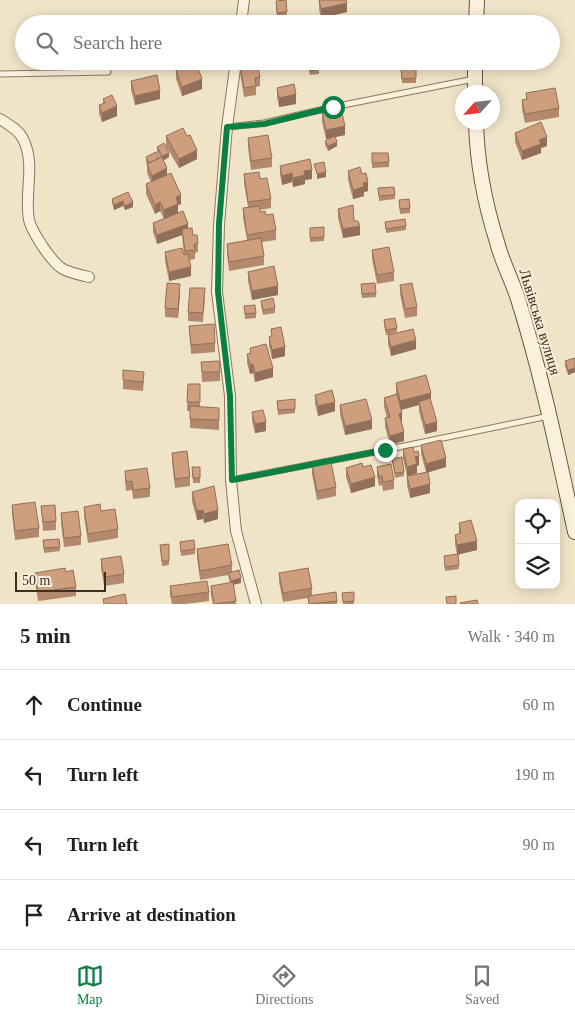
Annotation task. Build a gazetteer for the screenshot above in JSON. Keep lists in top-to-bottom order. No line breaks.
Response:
{"streets":{"street":["Львівська вулиця"]},"scale_bar":"50 m","north":"bottom left","page":{"search":"Search here","scale":"50 m","heading":["5 min","Walk · 340 m"],"list":[["Continue","60 m"],["Turn left","190 m"],["Turn left","90 m"],"Arrive at destination"],"nav":["Map","Directions","Saved"]}}
